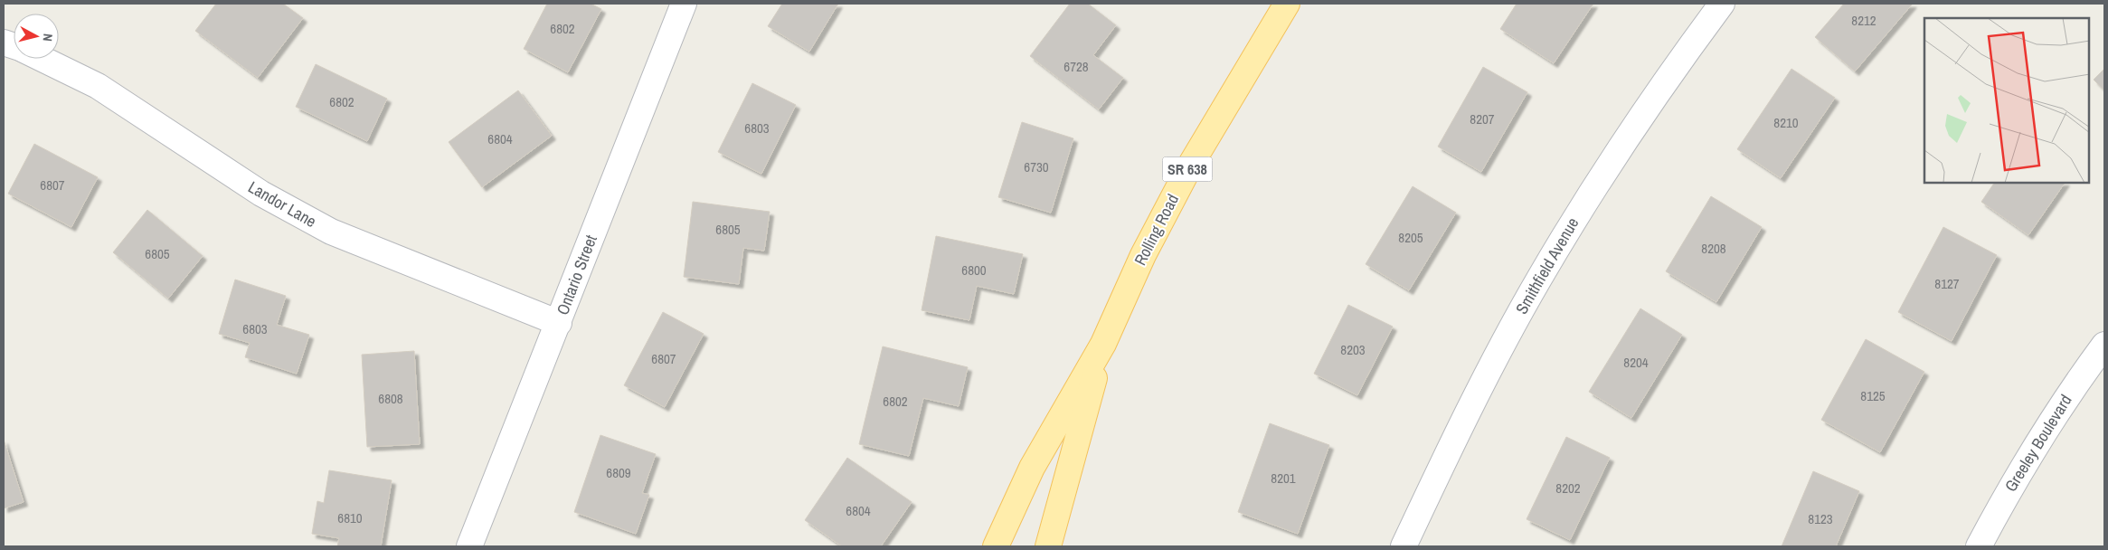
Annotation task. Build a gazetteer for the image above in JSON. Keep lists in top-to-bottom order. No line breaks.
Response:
{"streets":{"main road":["SR 638","Rolling Road"],"street":["Landor Lane","Smithfield Avenue","Ontario Street","Greeley Boulevard"]},"crossings":[["Landor Lane","Ontario Street"]],"house_numbers":["8212","6802","6728","6802","8207","8210","6803","6804","6730","6807","6805","8205","8208","6805","6800","8127","6803","8203","6807","8204","8125","6808","6802","6809","8201","8202","6804","6810","8123"],"north":"right"}
